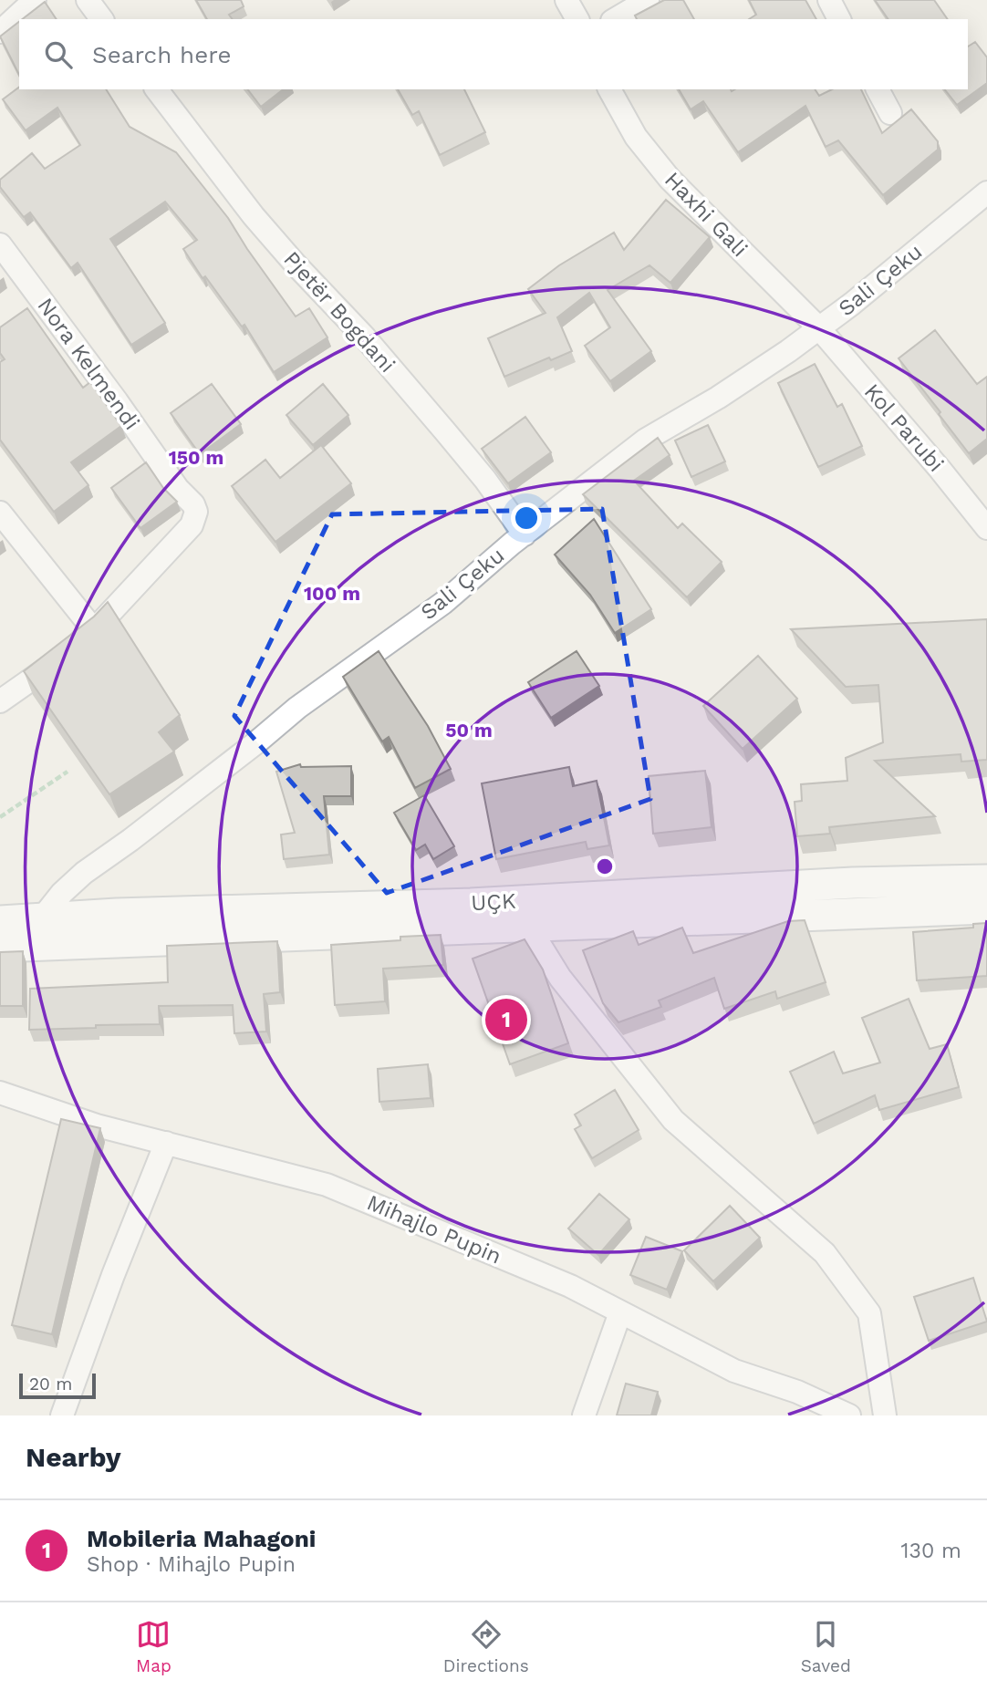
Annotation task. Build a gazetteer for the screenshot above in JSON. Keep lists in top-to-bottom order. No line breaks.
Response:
{"streets":{"main road":["UÇK"],"street":["Haxhi Gali","Sali Çeku","Pjetër Bogdani","Nora Kelmendi","Kol Parubi","Mihajlo Pupin"]},"crossings":[["Haxhi Gali","Sali Çeku"],["Haxhi Gali","Kol Parubi"],["Sali Çeku","Pjetër Bogdani"],["Sali Çeku","Kol Parubi"],["Sali Çeku","UÇK"]],"scale_bar":"20 m","page":{"search":"Search here","pins":"1","scale":"20 m","heading":"Nearby","list":[{"mark":"1","name":"Mobileria Mahagoni","note":"Shop · Mihajlo Pupin","value":"130 m"}],"nav":["Map","Directions","Saved"]},"rings":["150 m","100 m","50 m"]}
